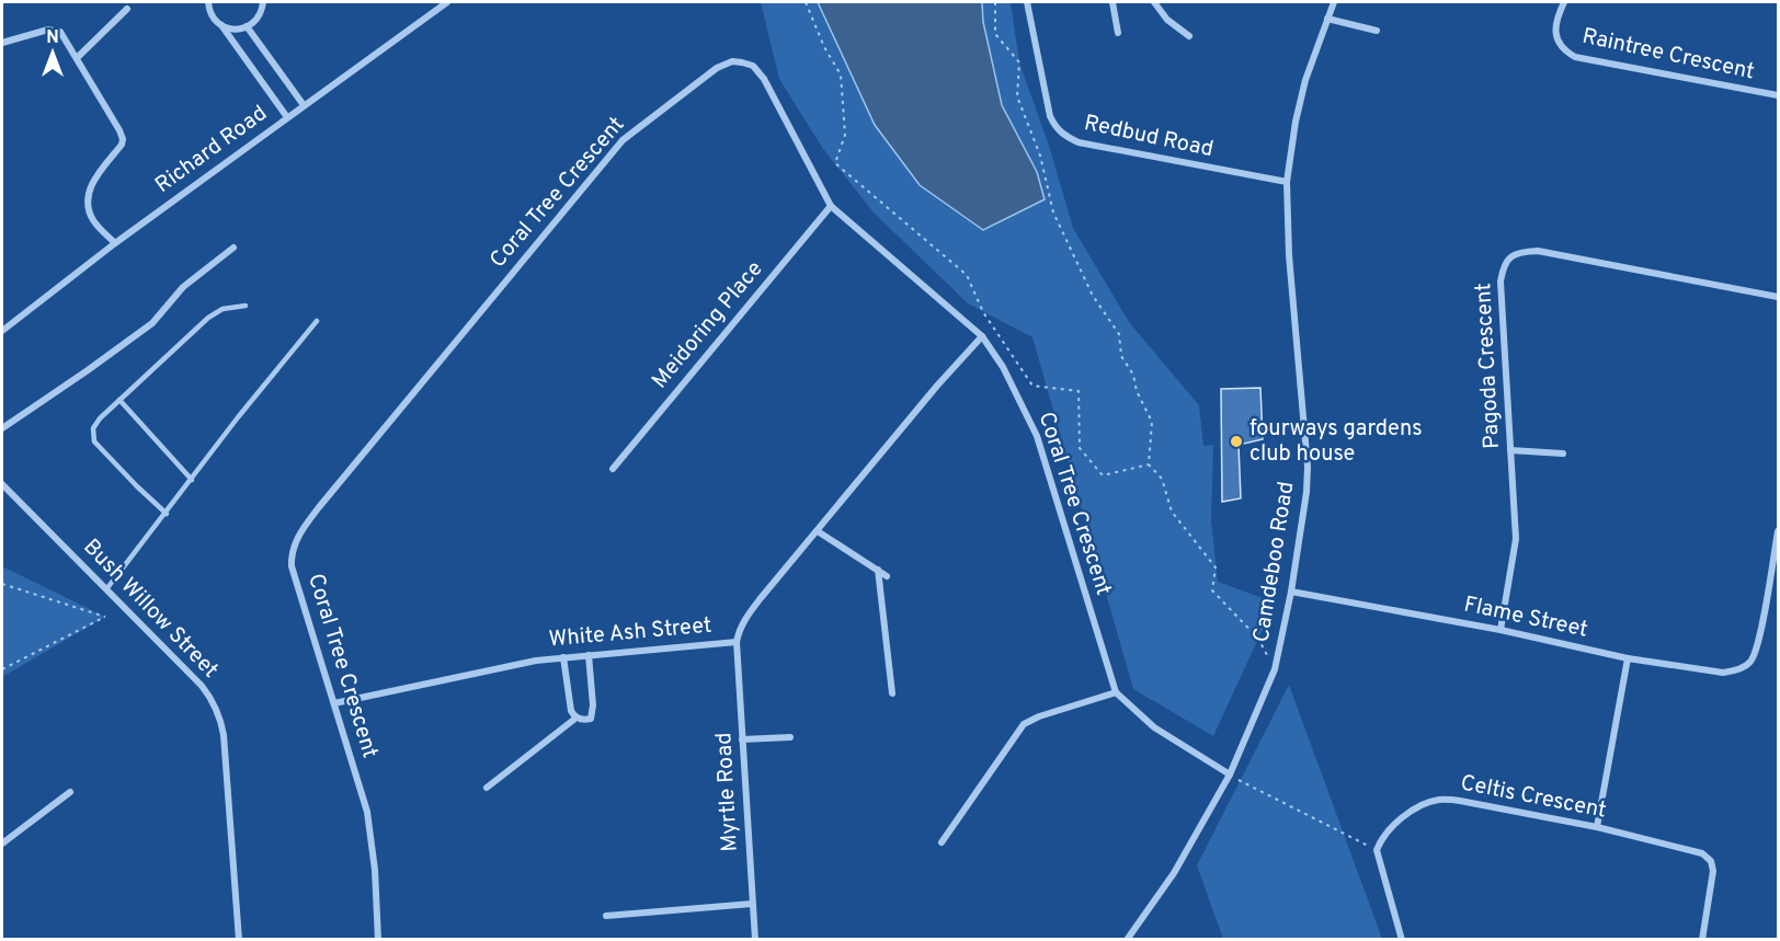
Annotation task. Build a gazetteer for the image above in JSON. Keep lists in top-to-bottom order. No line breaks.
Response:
{"streets":{"street":["Raintree Crescent","Redbud Road","Richard Road","Coral Tree Crescent","Meidoring Place","Pagoda Crescent","Camdeboo Road","Bush Willow Street","Flame Street","White Ash Street","Myrtle Road","Celtis Crescent"]},"crossings":[["Redbud Road","Camdeboo Road"],["Coral Tree Crescent","Meidoring Place"],["Coral Tree Crescent","White Ash Street"],["Pagoda Crescent","Flame Street"],["Camdeboo Road","Flame Street"],["White Ash Street","Myrtle Road"]],"places":["fourways gardens club house"],"north":"top"}
